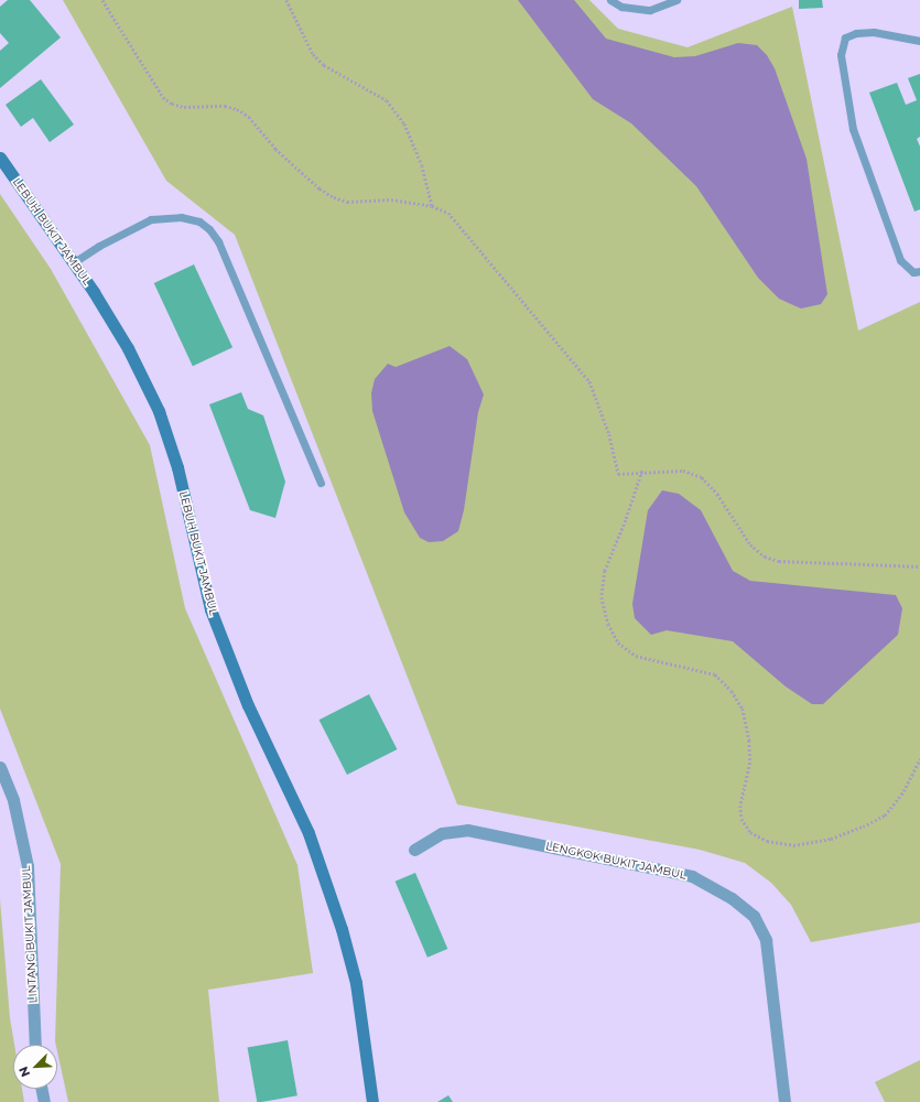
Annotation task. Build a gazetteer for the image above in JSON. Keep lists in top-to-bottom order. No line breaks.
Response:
{"streets":{"main road":["LEBUH BUKIT JAMBUL"],"street":["LENGKOK BUKIT JAMBUL","LINTANG BUKIT JAMBUL"]},"north":"bottom left"}
